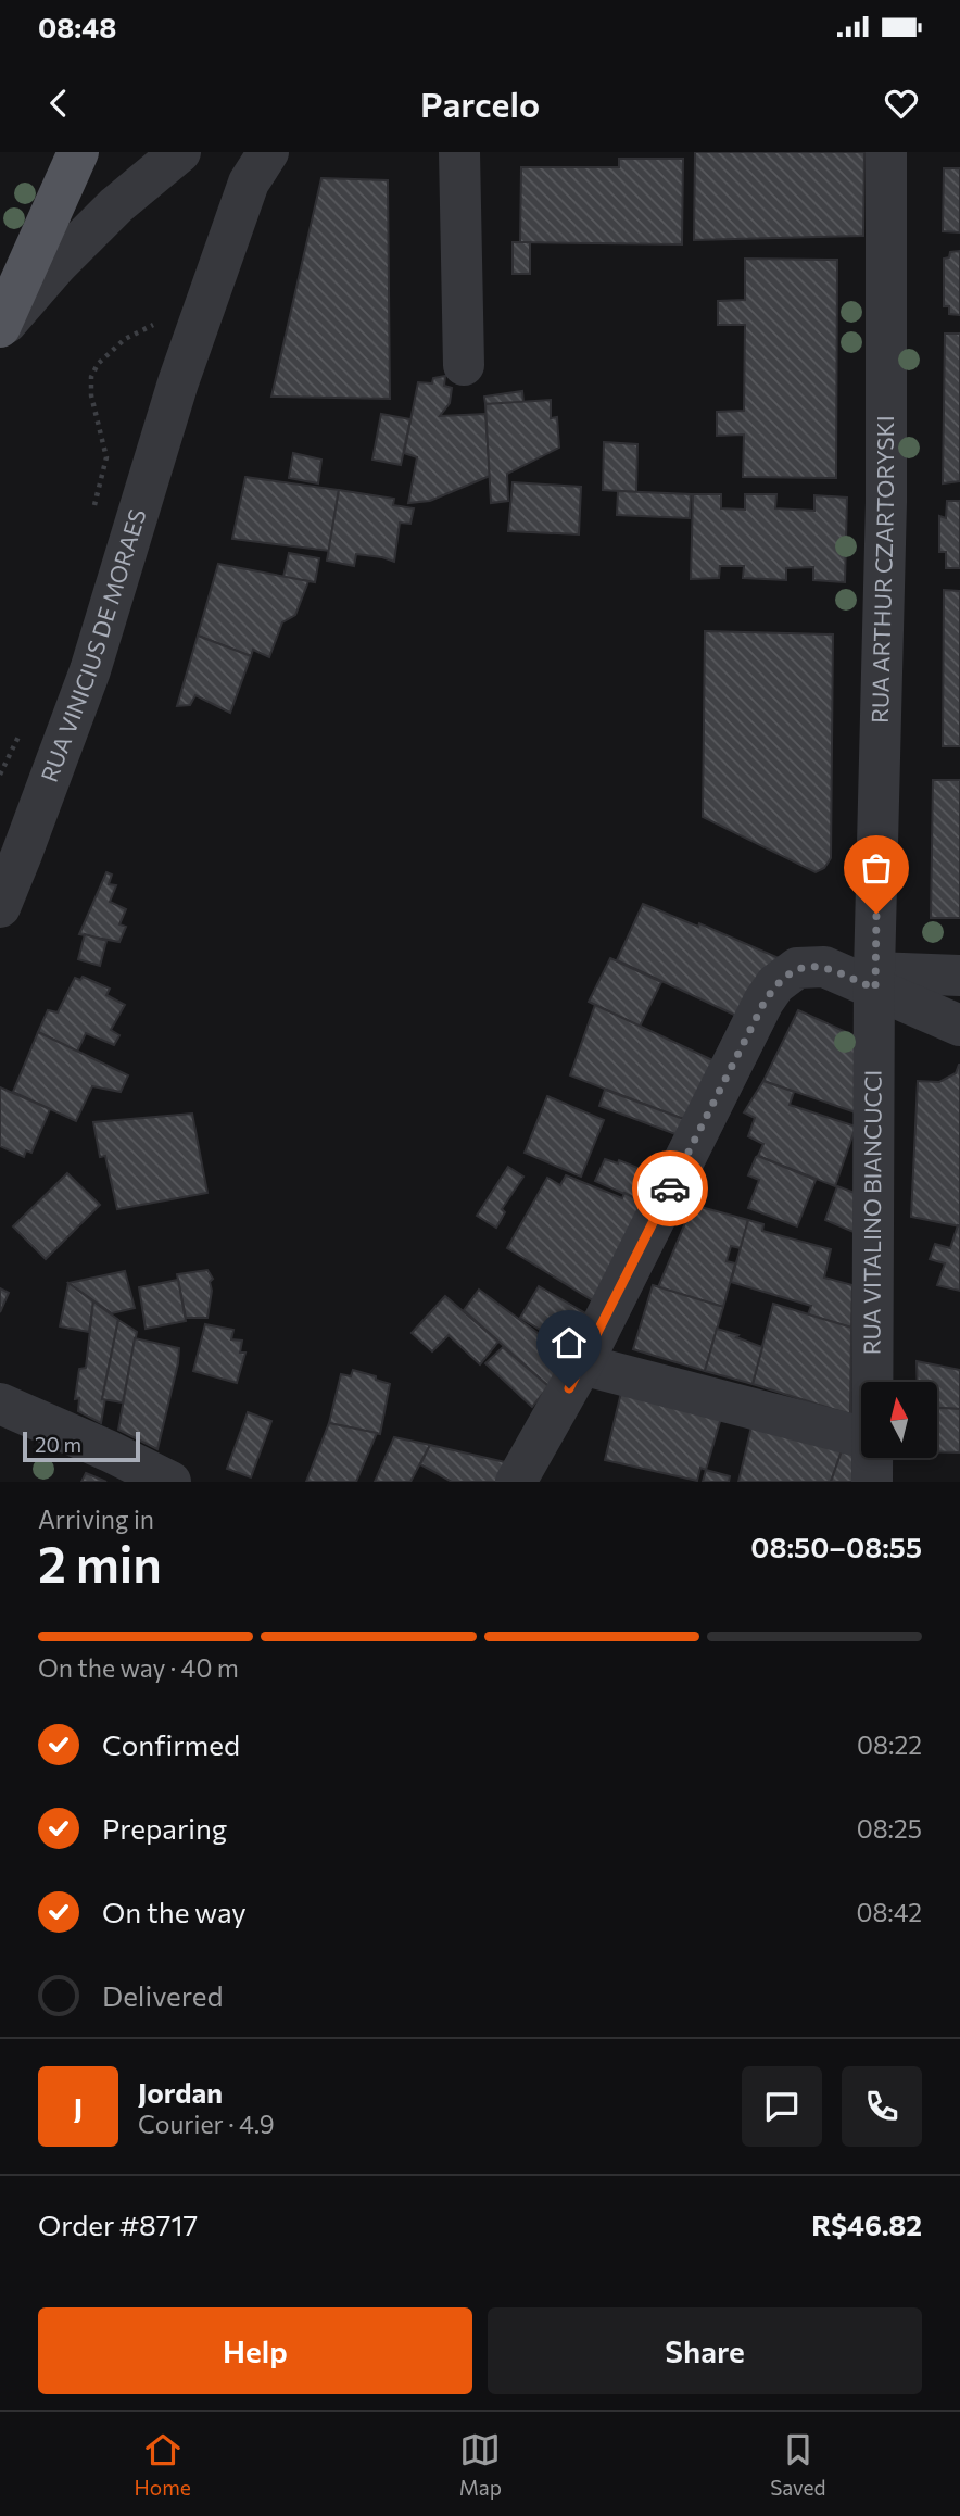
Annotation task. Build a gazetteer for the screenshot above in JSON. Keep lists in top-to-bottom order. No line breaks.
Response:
{"streets":{"street":["RUA ARTHUR CZARTORYSKI","RUA VINICIUS DE MORAES","RUA VITALINO BIANCUCCI"]},"crossings":[["RUA ARTHUR CZARTORYSKI","RUA VITALINO BIANCUCCI"]],"scale_bar":"20 m","north":"top","page":{"status":"08:48","header":"Parcelo","scale":"20 m","heading":["2 min","Arriving in","08:50–08:55"],"panel":["Jordan","Courier · 4.9","Order #8717","R$46.82"],"bar":"On the way · 40 m","list":[["Confirmed","08:22"],["Preparing","08:25"],["On the way","08:42"],"Delivered"],"round":"J","buttons":["Help","Share"],"tabs":["Home","Map","Saved"]}}
